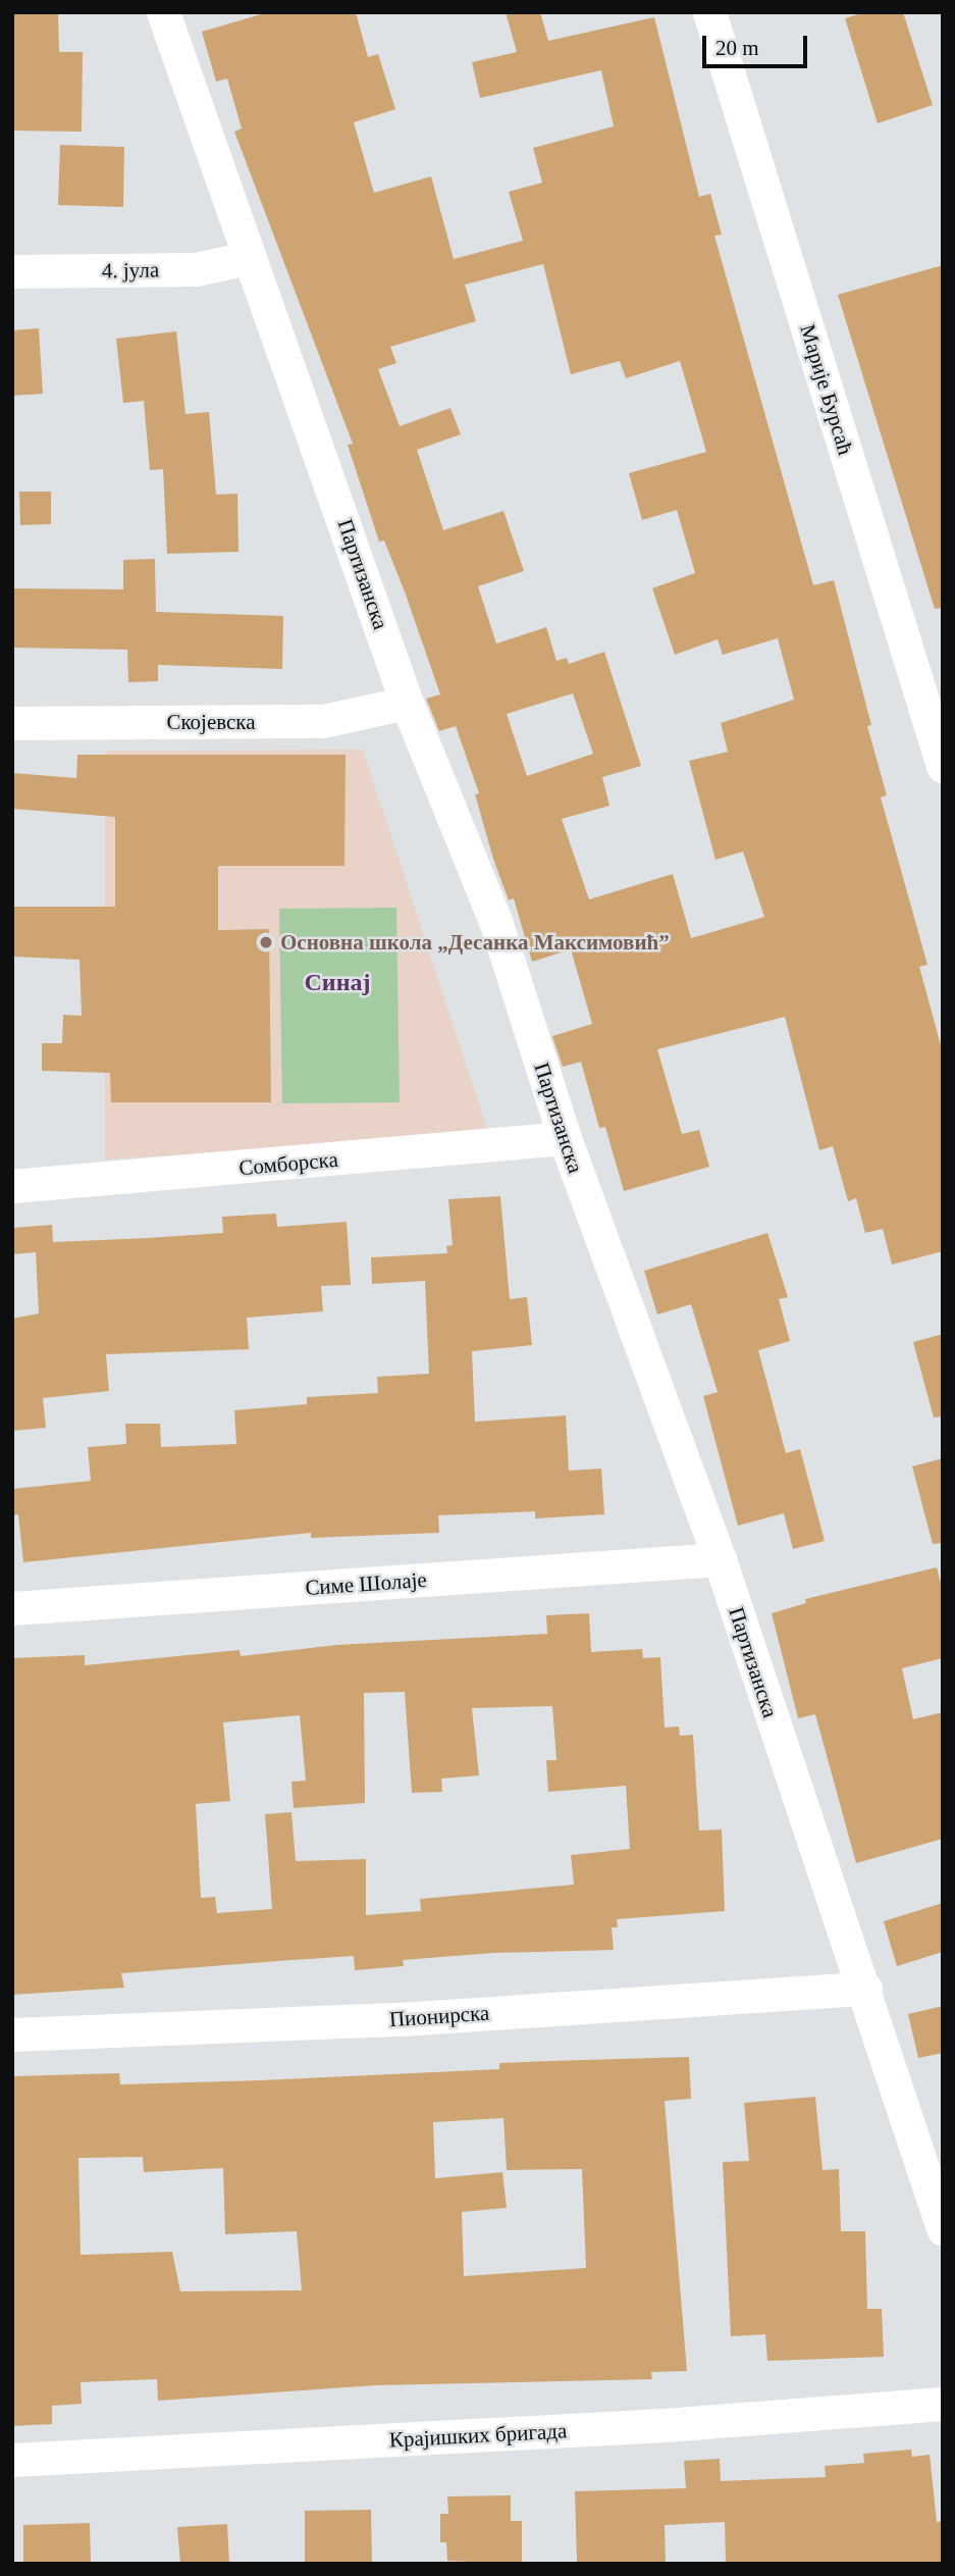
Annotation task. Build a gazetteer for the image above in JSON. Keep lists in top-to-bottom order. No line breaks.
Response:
{"streets":{"street":["4. јула","Марије Бурсаћ","Партизанска","Скојевска","Сомборска","Симе Шолаје","Пионирска","Крајишких бригада"]},"crossings":[["4. јула","Партизанска"],["Партизанска","Скојевска"],["Партизанска","Сомборска"],["Партизанска","Симе Шолаје"],["Партизанска","Пионирска"]],"districts":["Синај"],"places":["Основна школа „Десанка Максимовић”"],"scale_bar":"20 m"}
